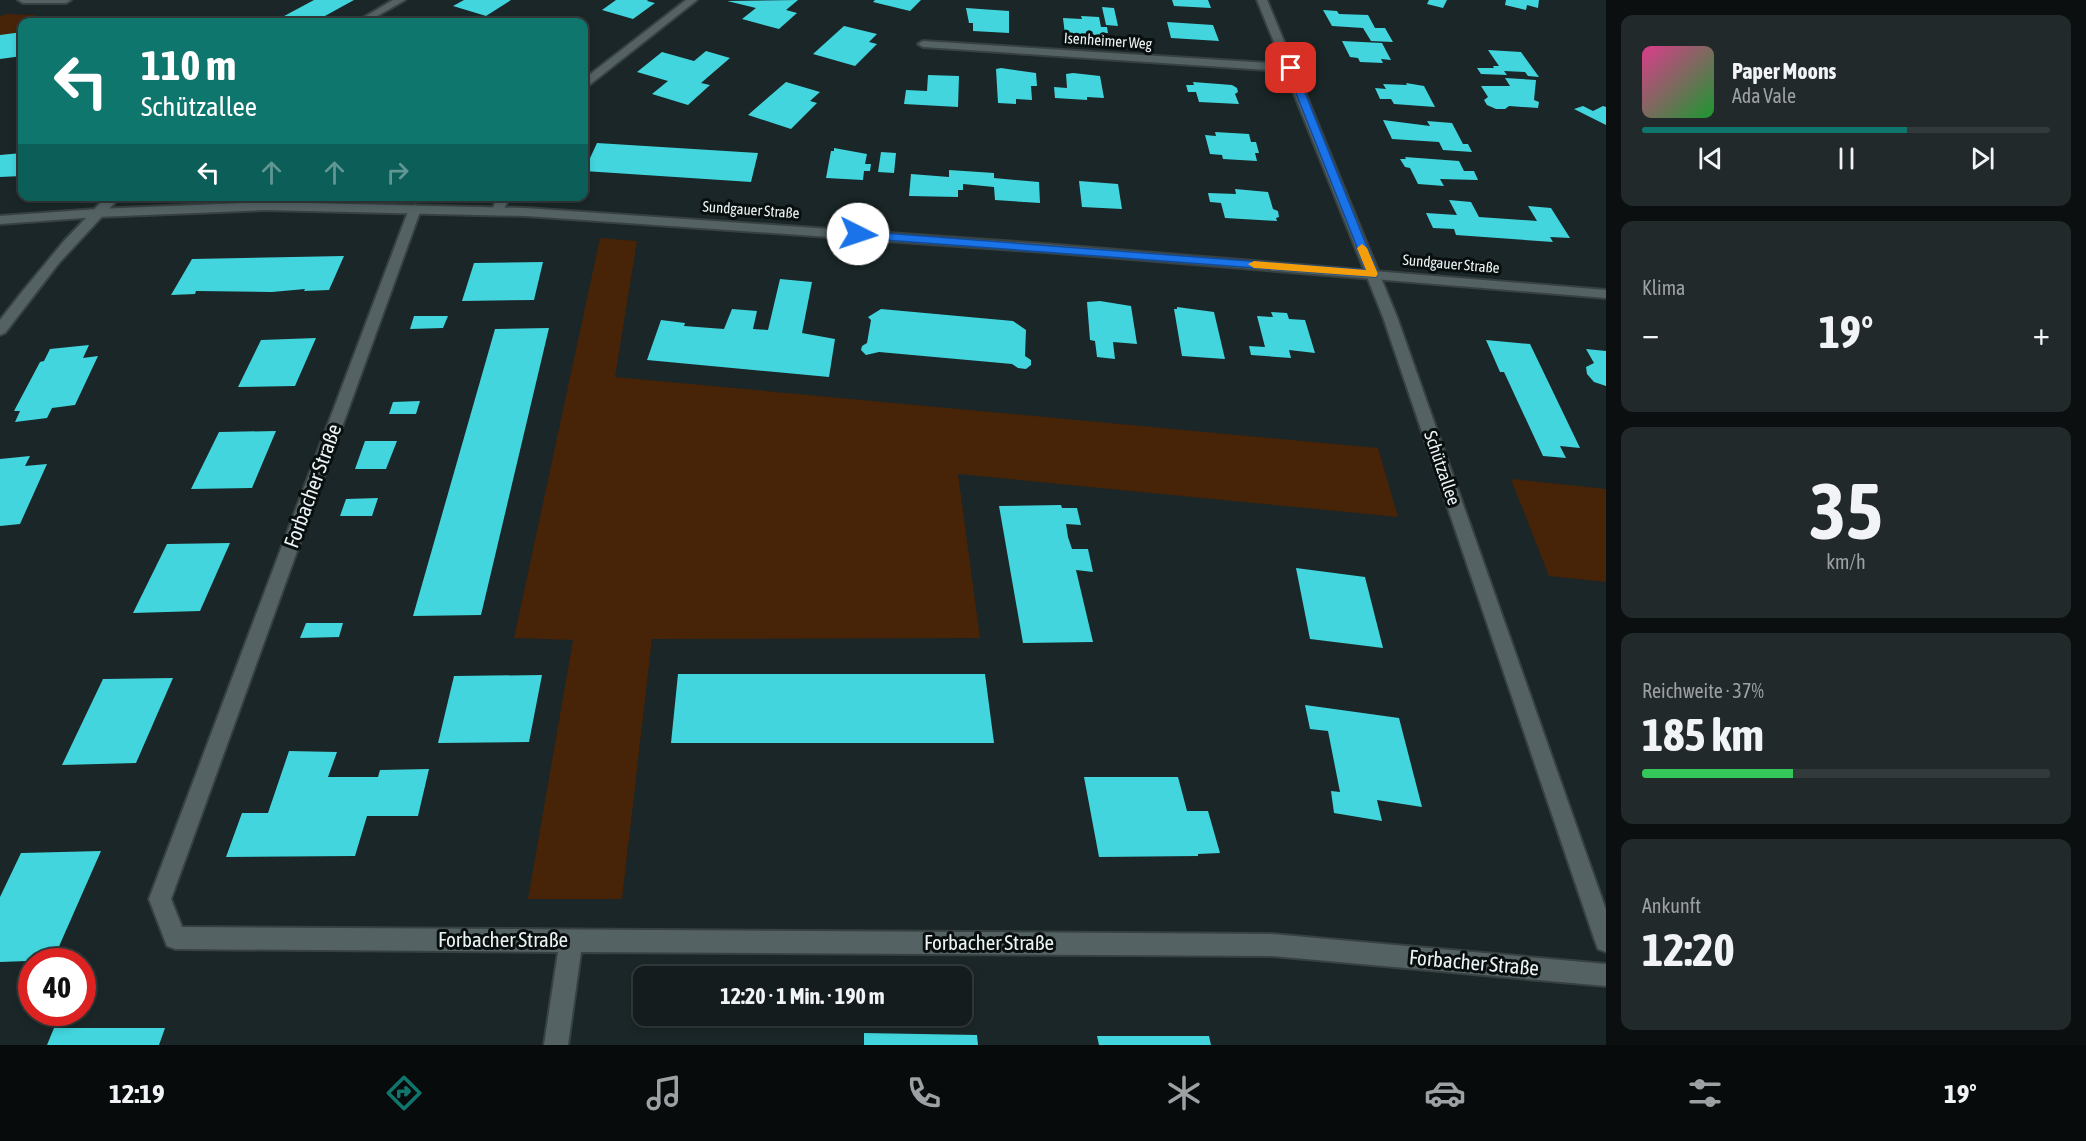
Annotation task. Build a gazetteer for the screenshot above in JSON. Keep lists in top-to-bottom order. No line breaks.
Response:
{"streets":{"street":["Isenheimer Weg","Sundgauer Straße","Schützallee","Forbacher Straße"]},"crossings":[["Isenheimer Weg","Schützallee"],["Sundgauer Straße","Schützallee"],["Sundgauer Straße","Forbacher Straße"]],"page":{"turn":["110 m","Schützallee"],"song":["Paper Moons","Ada Vale"],"tile":["Klima",["35","km/h"],["Reichweite · 37%","185 km"],["Ankunft","12:20"]],"heat":["−","19°","+"],"limit":"40","trip":"12:20 · 1 Min. · 190 m","tabs":["12:19","19°"]}}
